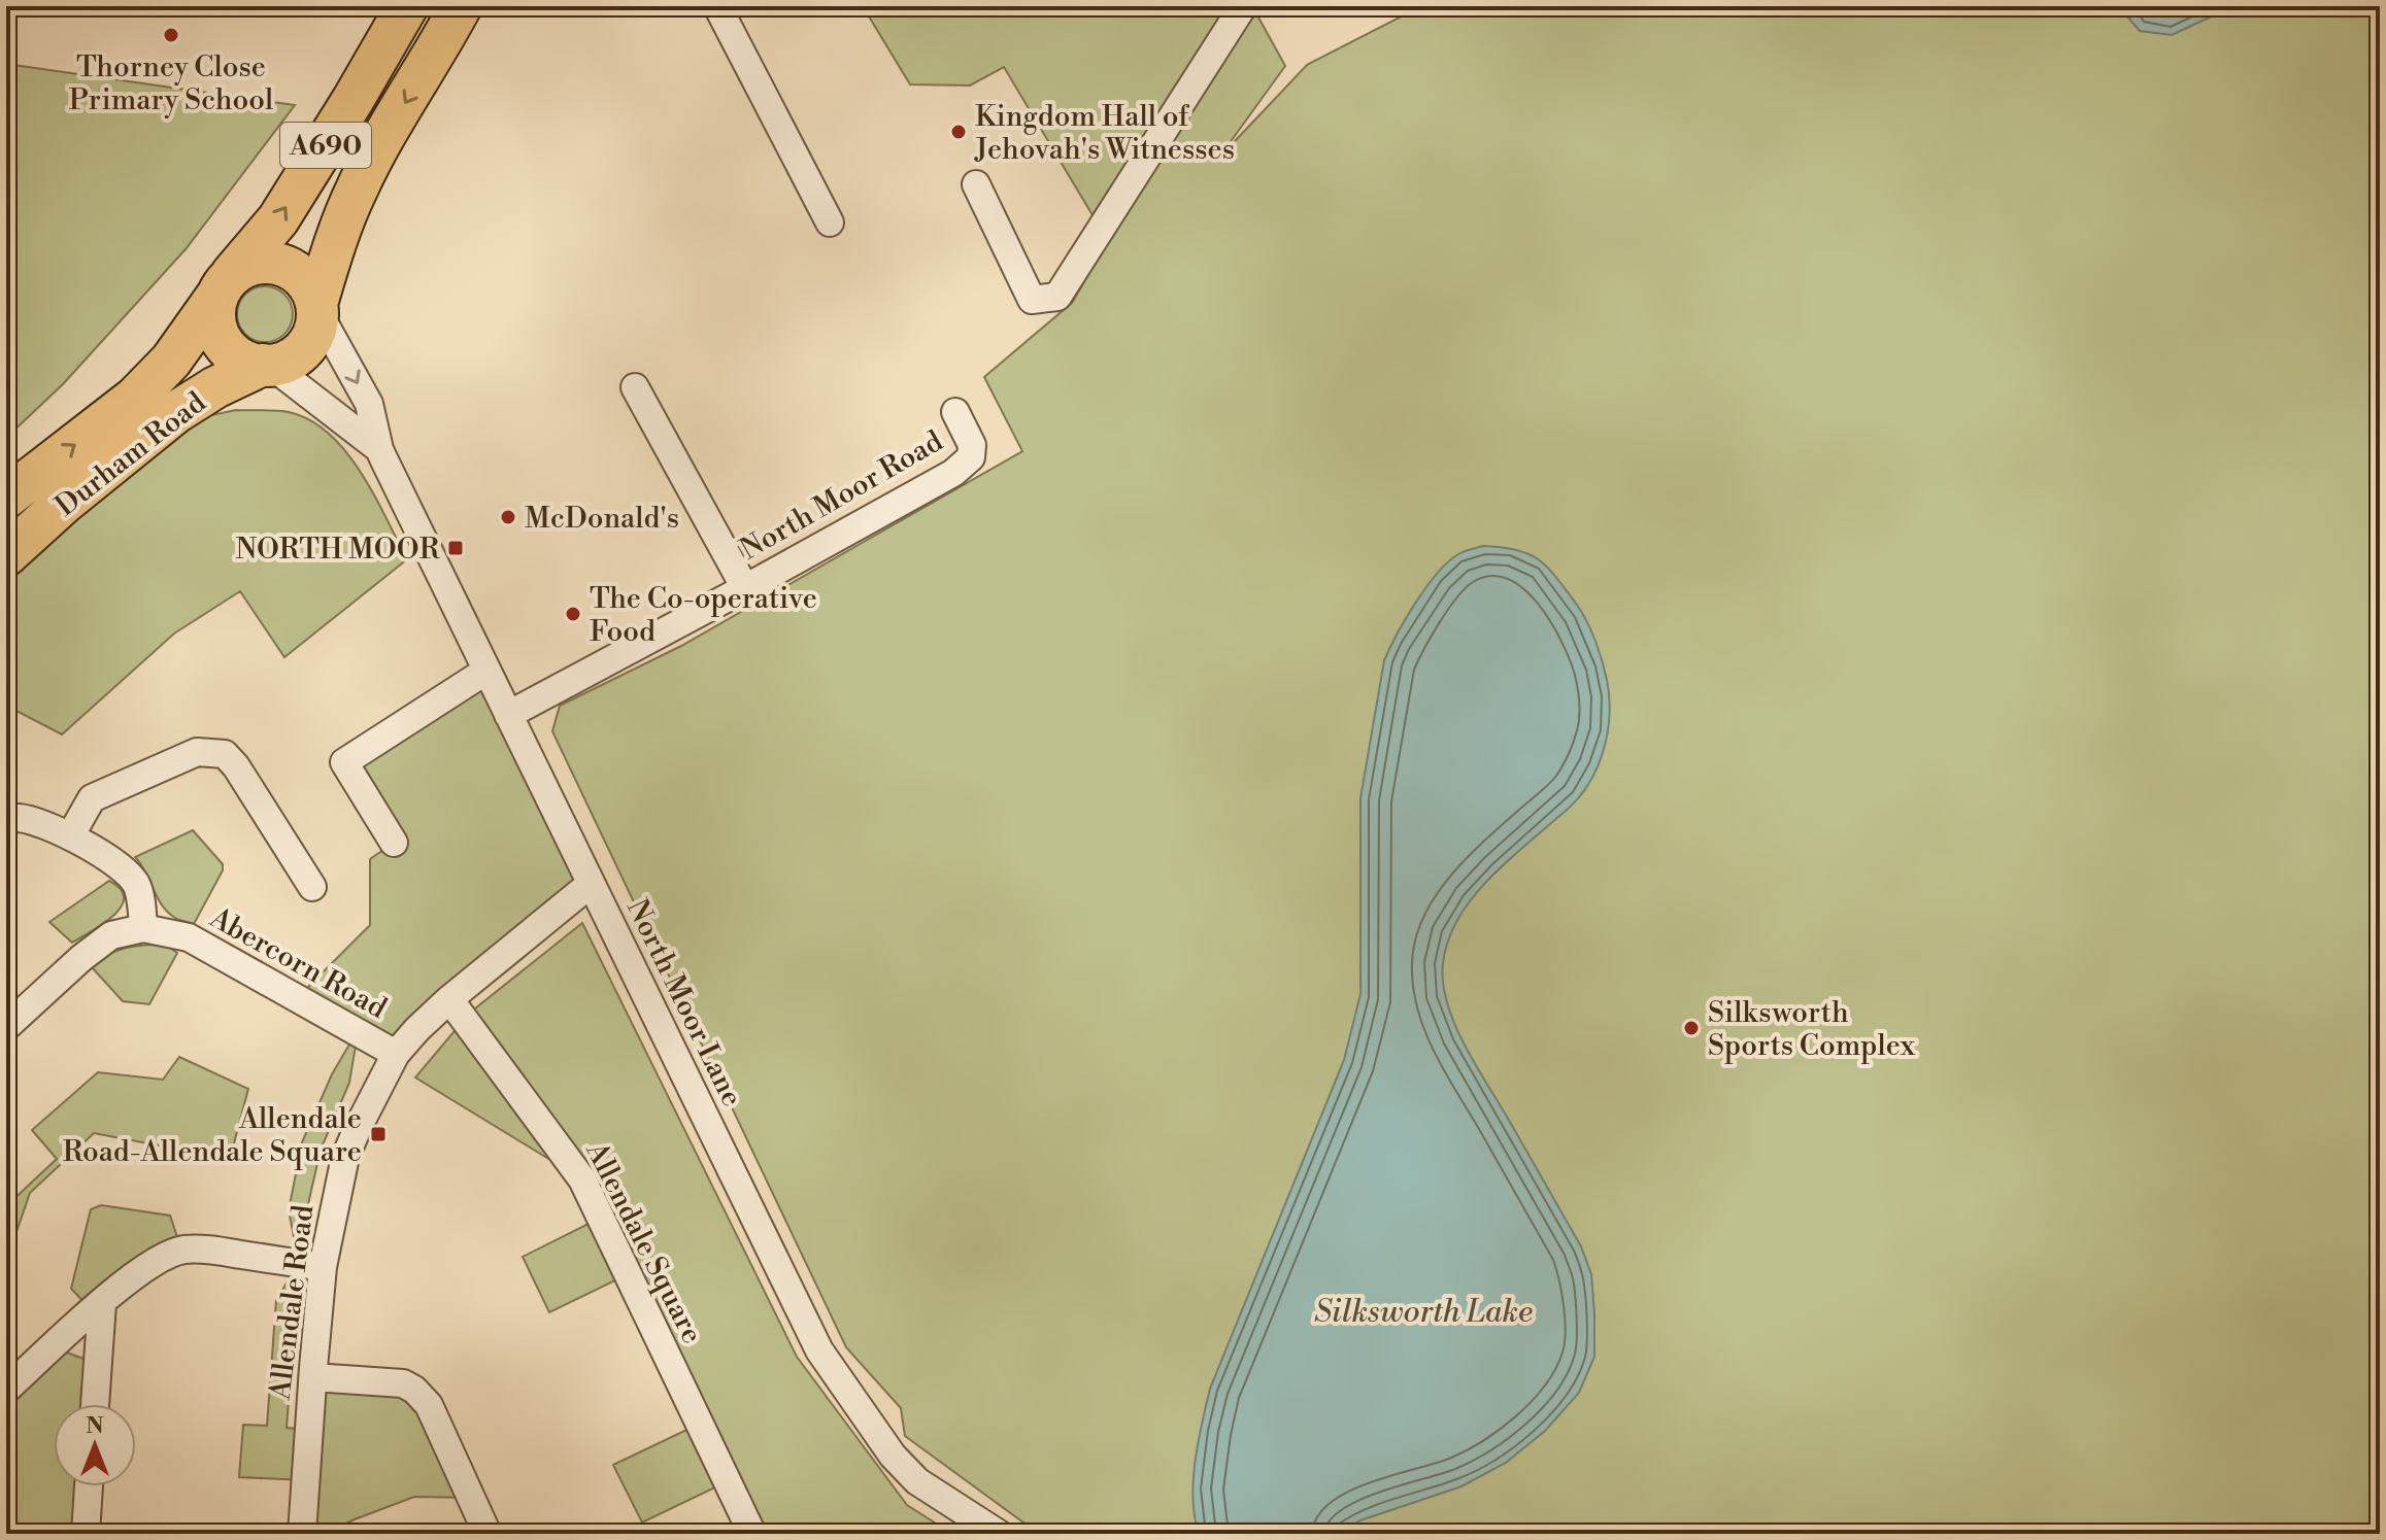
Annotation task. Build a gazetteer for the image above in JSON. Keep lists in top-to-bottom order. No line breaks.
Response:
{"streets":{"highway":["A690","Durham Road"],"street":["North Moor Road","Abercorn Road","North Moor Lane","Allendale Square","Allendale Road"]},"crossings":[["Durham Road","North Moor Lane"],["North Moor Road","North Moor Lane"],["Abercorn Road","Allendale Road"],["North Moor Lane","Allendale Road"],["Allendale Square","Allendale Road"]],"water":["Silksworth Lake"],"places":{"other":["Thorney Close Primary School","Kingdom Hall of Jehovah's Witnesses","McDonald's","The Co-operative Food","Silksworth Sports Complex"],"transit":["NORTH MOOR","Allendale Road-Allendale Square"]},"north":"top"}
